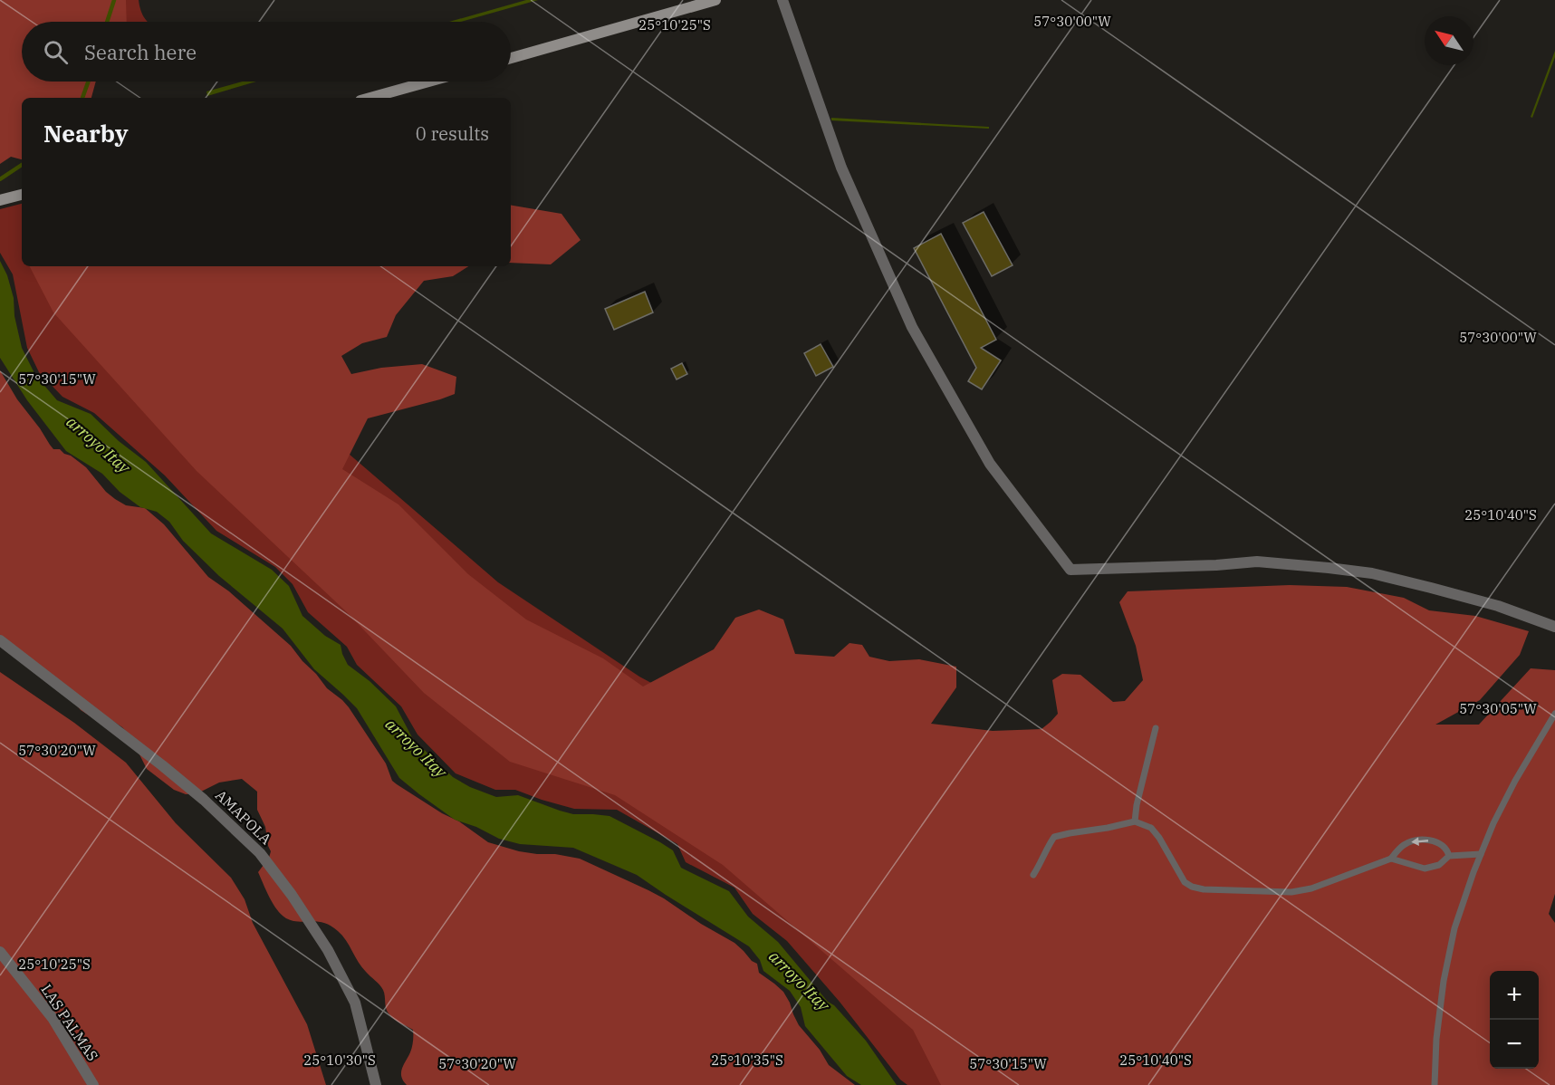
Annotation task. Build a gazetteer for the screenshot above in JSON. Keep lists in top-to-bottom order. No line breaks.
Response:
{"streets":{"street":["AMAPOLA","LAS PALMAS"]},"water":["arroyo Itay"],"north":"top left","page":{"search":"Search here","heading":["Nearby","0 results"],"map_buttons":["+","−"]},"coordinates":["57°30'00\"W","25°10'25\"S","57°30'15\"W","25°10'40\"S","57°30'05\"W","57°30'20\"W","25°10'30\"S","25°10'35\"S"]}
